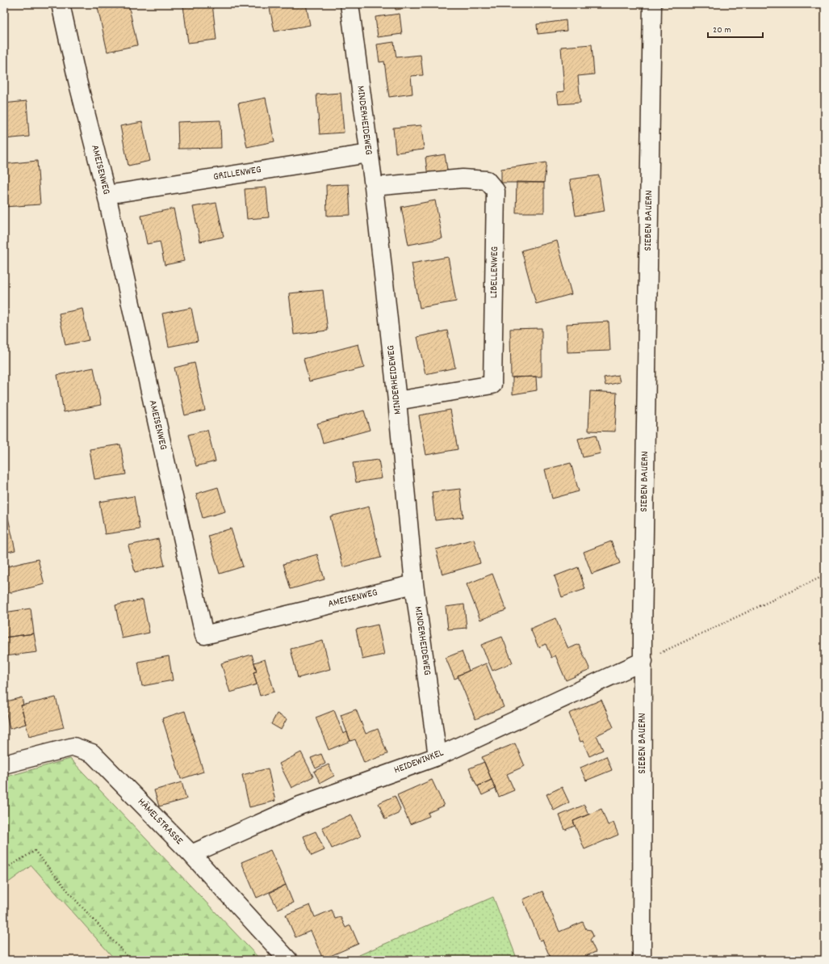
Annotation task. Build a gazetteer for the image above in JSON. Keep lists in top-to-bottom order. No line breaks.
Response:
{"streets":{"street":["MINDERHEIDEWEG","AMEISENWEG","GRILLENWEG","SIEBEN BAUERN","LIBELLENWEG","HEIDEWINKEL","HÄMELSTRASSE"]},"crossings":[["MINDERHEIDEWEG","AMEISENWEG"],["MINDERHEIDEWEG","GRILLENWEG"],["MINDERHEIDEWEG","LIBELLENWEG"],["MINDERHEIDEWEG","HEIDEWINKEL"],["AMEISENWEG","GRILLENWEG"],["SIEBEN BAUERN","HEIDEWINKEL"],["HEIDEWINKEL","HÄMELSTRASSE"]],"scale_bar":"20 m"}
